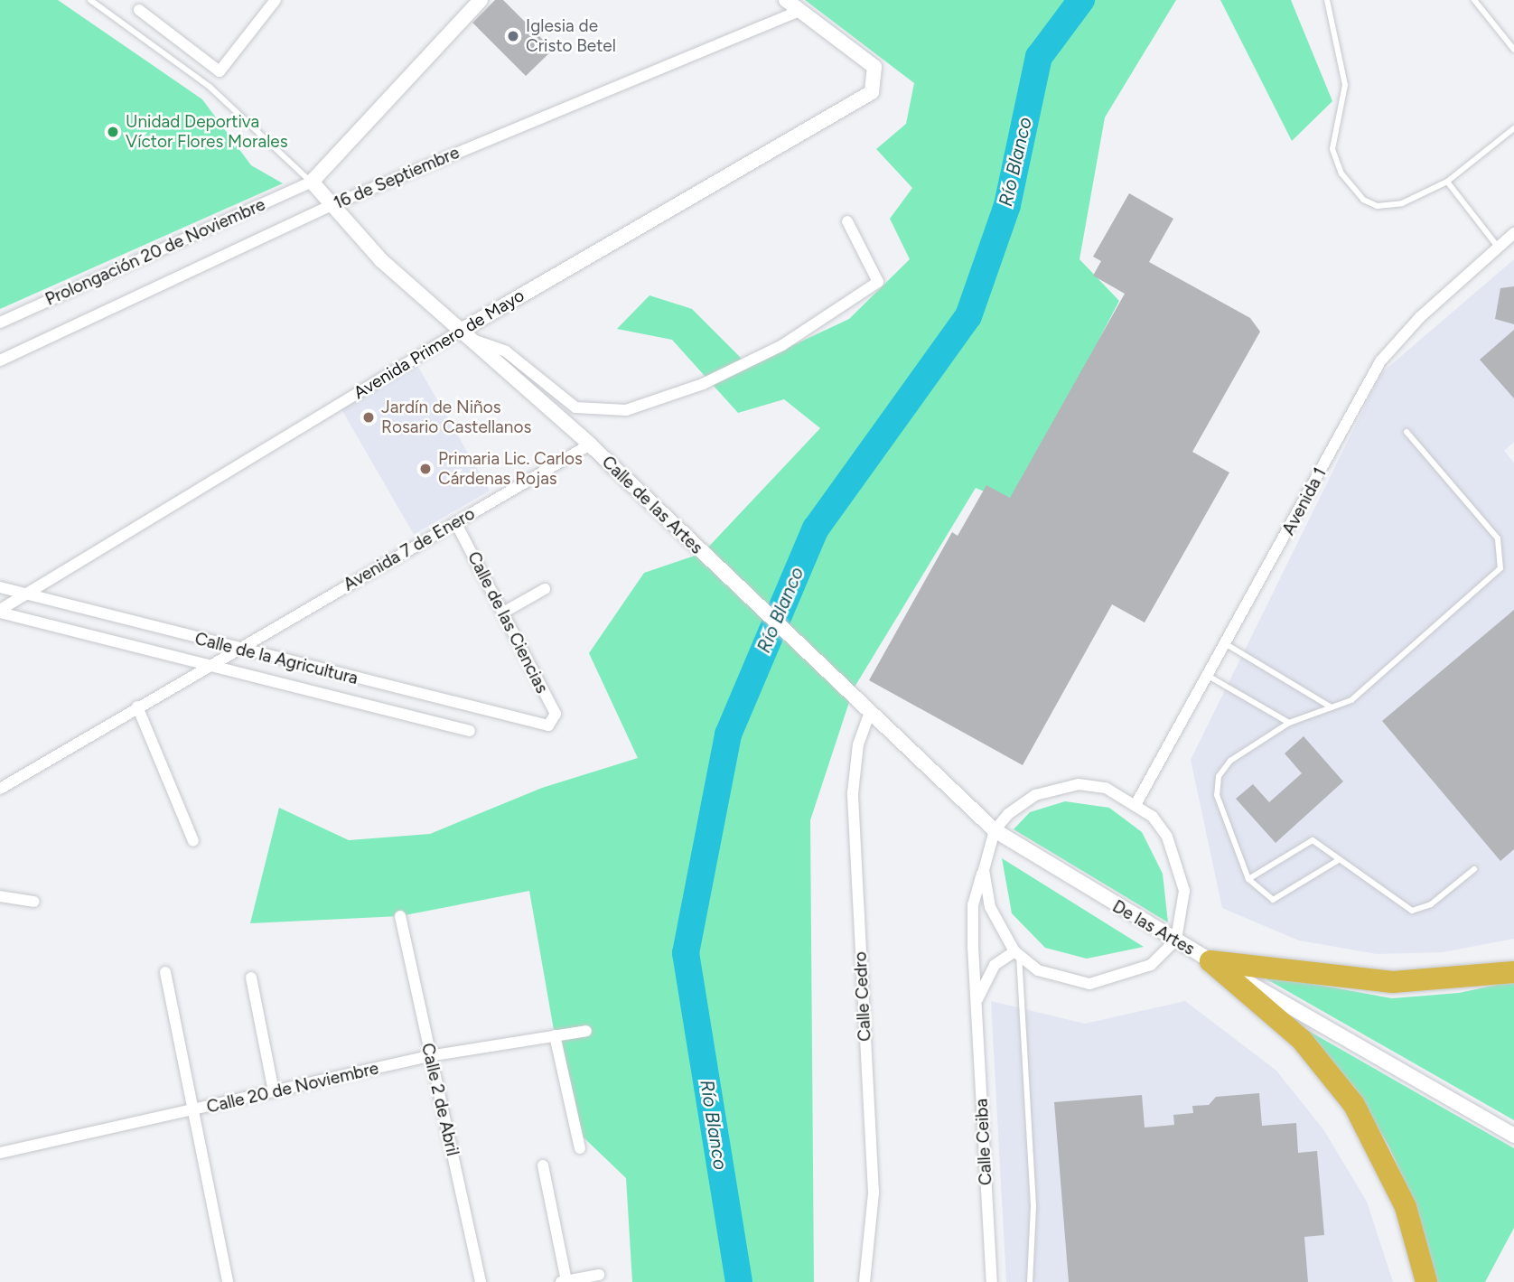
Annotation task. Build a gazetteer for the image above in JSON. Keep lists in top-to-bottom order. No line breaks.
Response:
{"streets":{"street":["16 de Septiembre","Prolongación 20 de Noviembre","Avenida Primero de Mayo","Avenida 1","Calle de las Artes","Avenida 7 de Enero","Calle de las Ciencias","Calle de la Agricultura","De las Artes","Calle Cedro","Calle 20 de Noviembre","Calle 2 de Abril","Calle Ceiba"]},"crossings":[["16 de Septiembre","Avenida Primero de Mayo"],["16 de Septiembre","Calle de las Artes"],["Prolongación 20 de Noviembre","Calle de las Artes"],["Avenida Primero de Mayo","Calle de las Artes"],["Avenida Primero de Mayo","Calle de la Agricultura"],["Calle de las Artes","Avenida 7 de Enero"],["Calle de las Artes","De las Artes"],["Avenida 7 de Enero","Calle de las Ciencias"],["Avenida 7 de Enero","Calle de la Agricultura"],["Calle de las Ciencias","Calle de la Agricultura"],["De las Artes","Calle Cedro"],["De las Artes","Calle Ceiba"],["Calle 20 de Noviembre","Calle 2 de Abril"]],"water":["Río Blanco"],"places":["Iglesia de Cristo Betel","Unidad Deportiva Víctor Flores Morales","Jardín de Niños Rosario Castellanos","Primaria Lic. Carlos Cárdenas Rojas"]}
